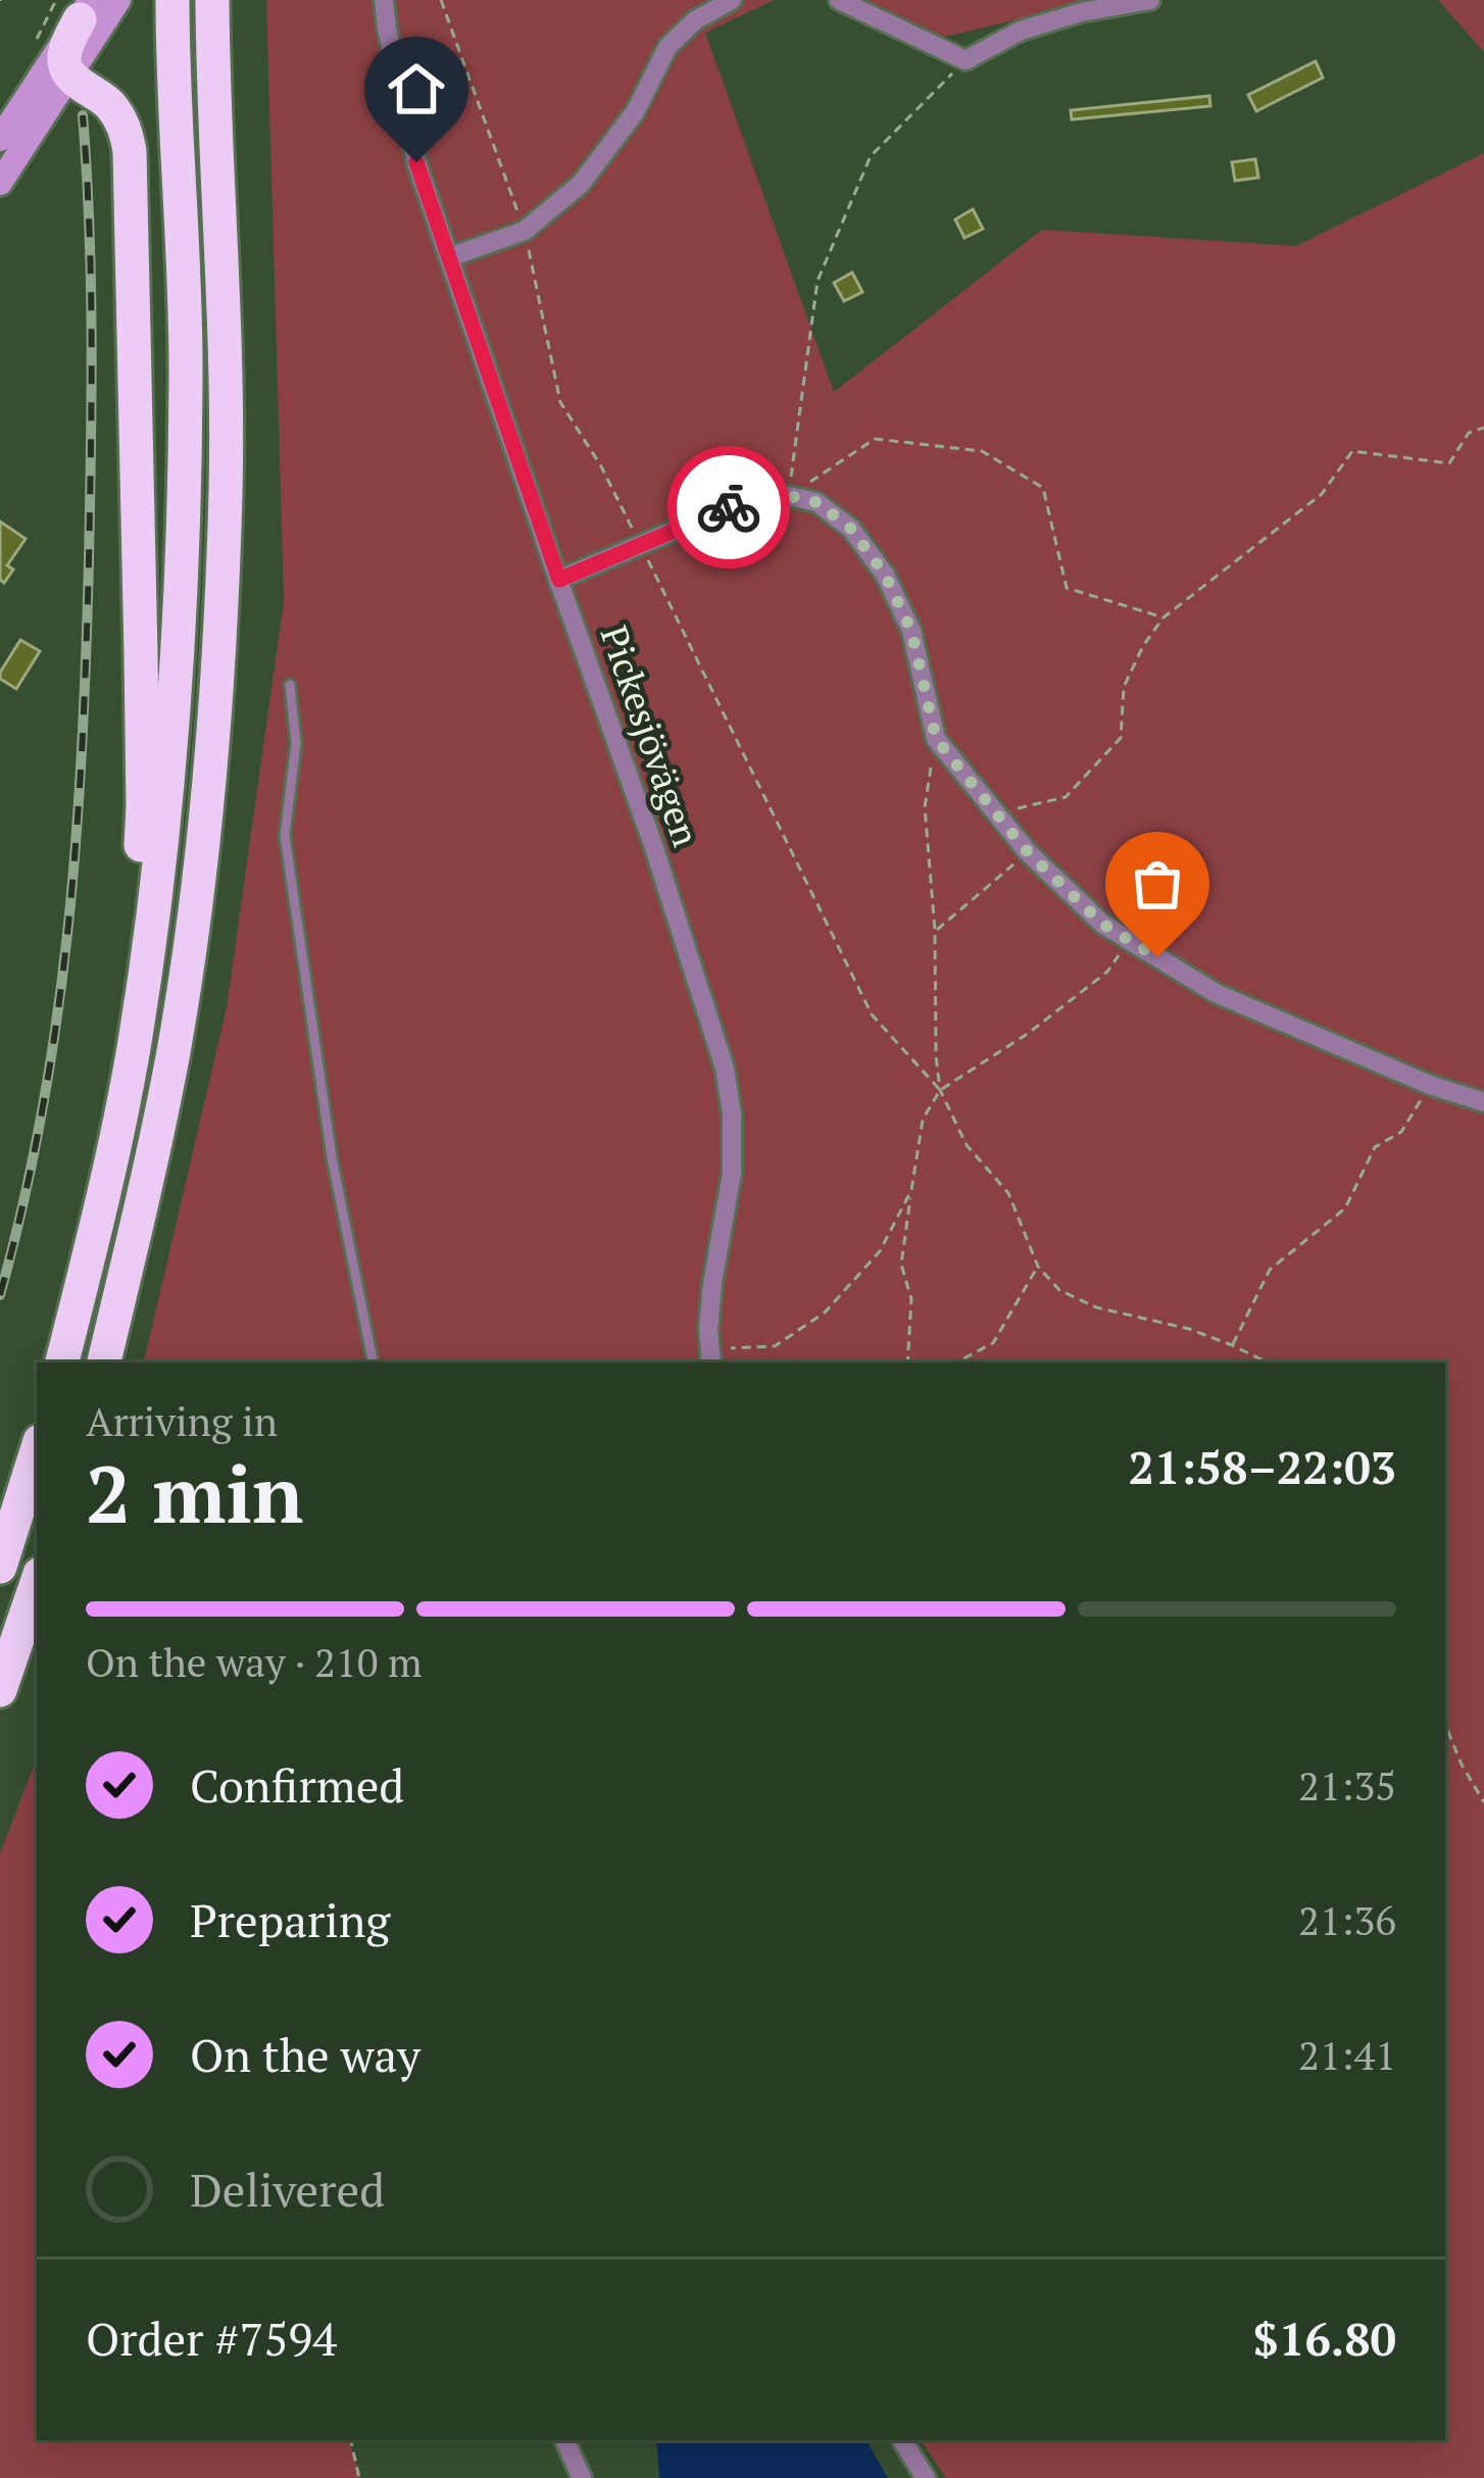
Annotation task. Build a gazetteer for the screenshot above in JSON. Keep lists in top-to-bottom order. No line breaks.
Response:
{"streets":{"street":["Pickesjövägen"]},"page":{"heading":["2 min","Arriving in","21:58–22:03"],"panel":["Order #7594","$16.80"],"bar":"On the way · 210 m","list":[["Confirmed","21:35"],["Preparing","21:36"],["On the way","21:41"],"Delivered"]}}
